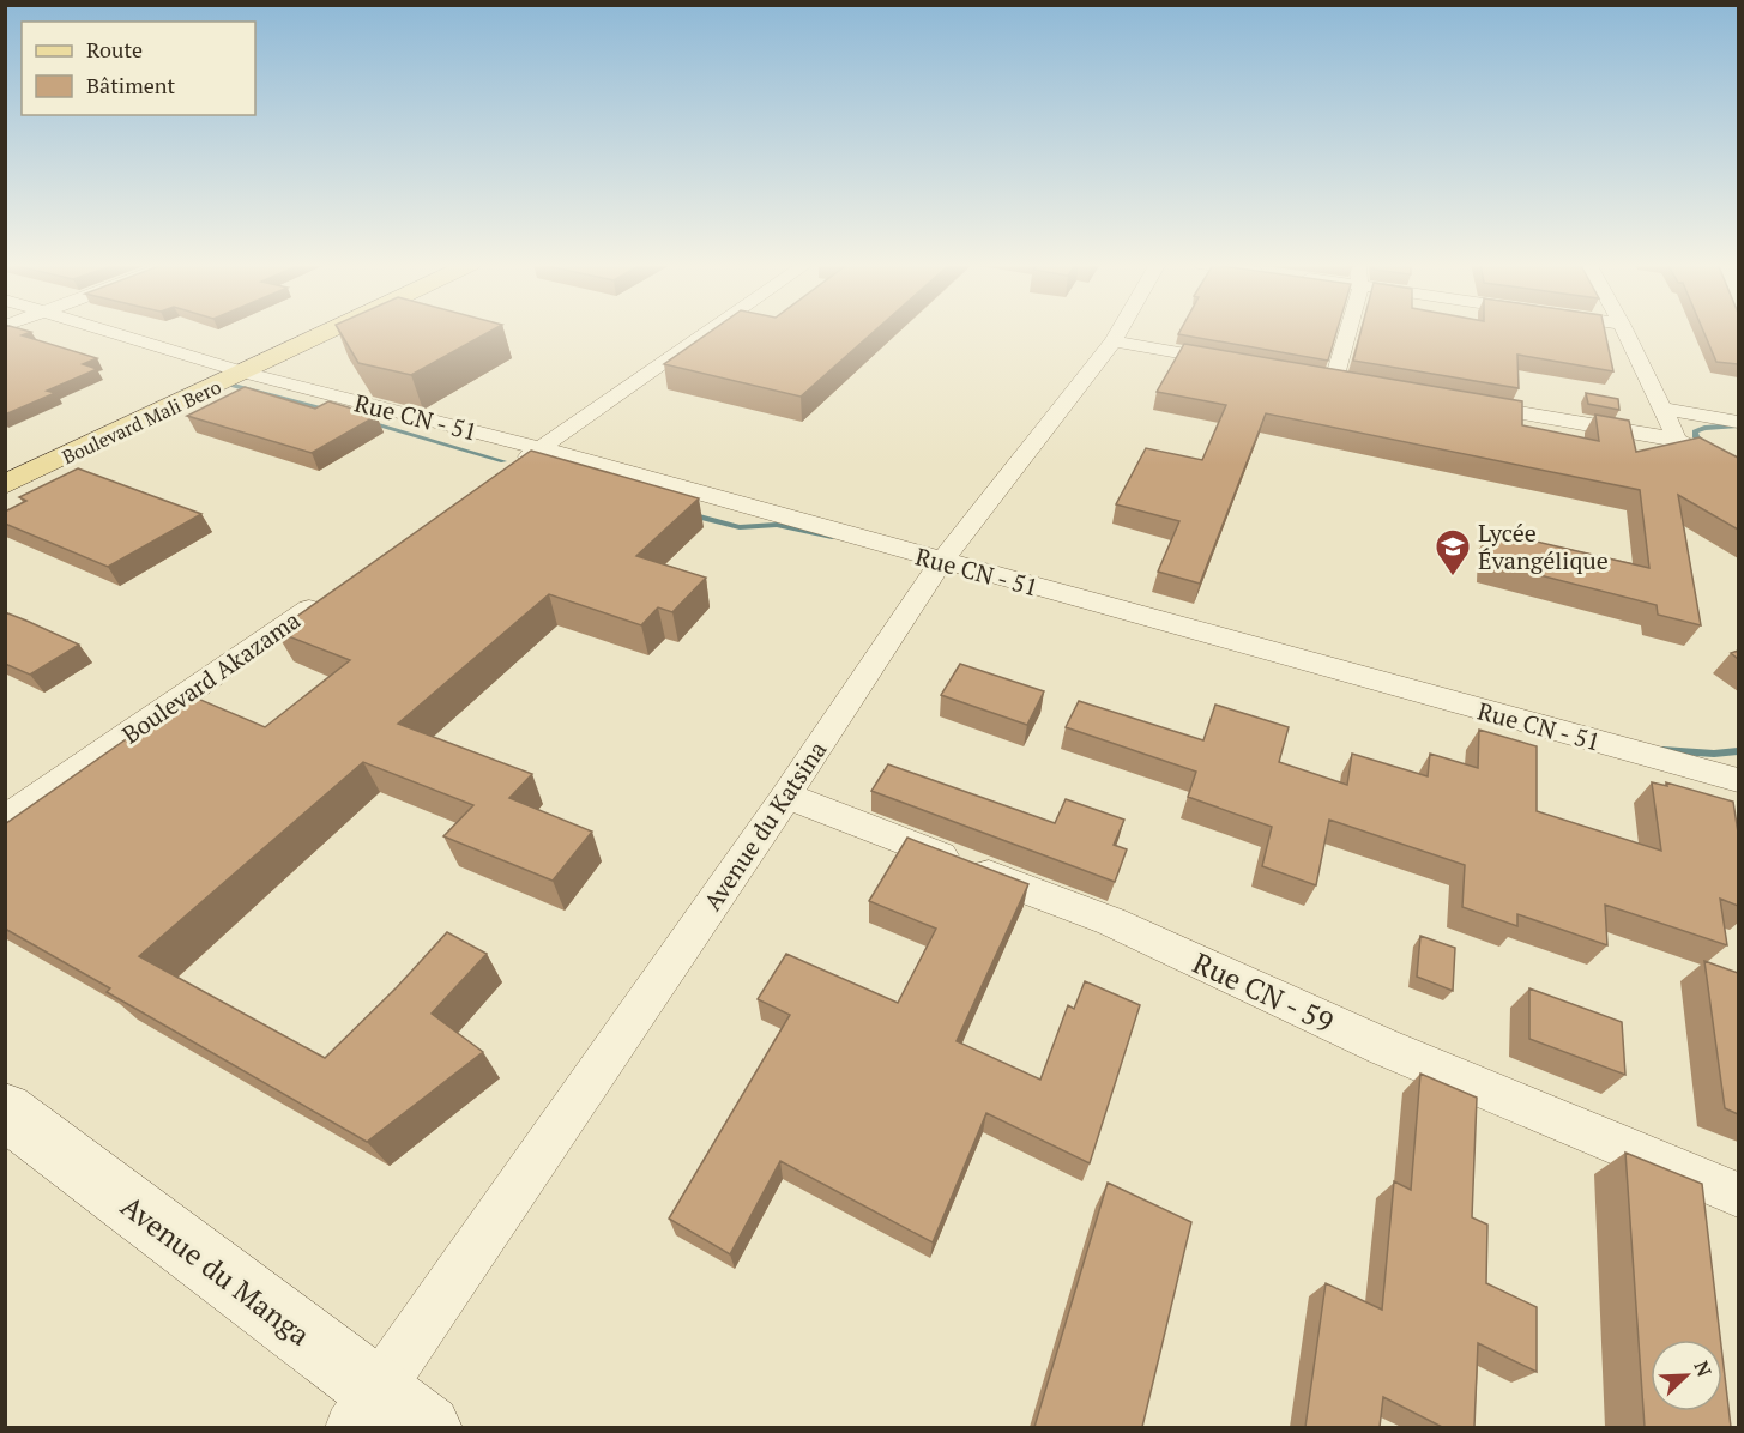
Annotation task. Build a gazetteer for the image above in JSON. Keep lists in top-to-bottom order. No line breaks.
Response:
{"streets":{"main road":["Boulevard Mali Bero"],"street":["Rue CN - 51","Boulevard Akazama","Avenue du Katsina","Rue CN - 59","Avenue du Manga"]},"crossings":[["Rue CN - 51","Boulevard Mali Bero"],["Rue CN - 51","Avenue du Katsina"],["Avenue du Katsina","Rue CN - 59"],["Avenue du Katsina","Avenue du Manga"]],"places":{"school or university":["Lycée Évangélique"]},"legend":["Route","Bâtiment"],"north":"top right"}
